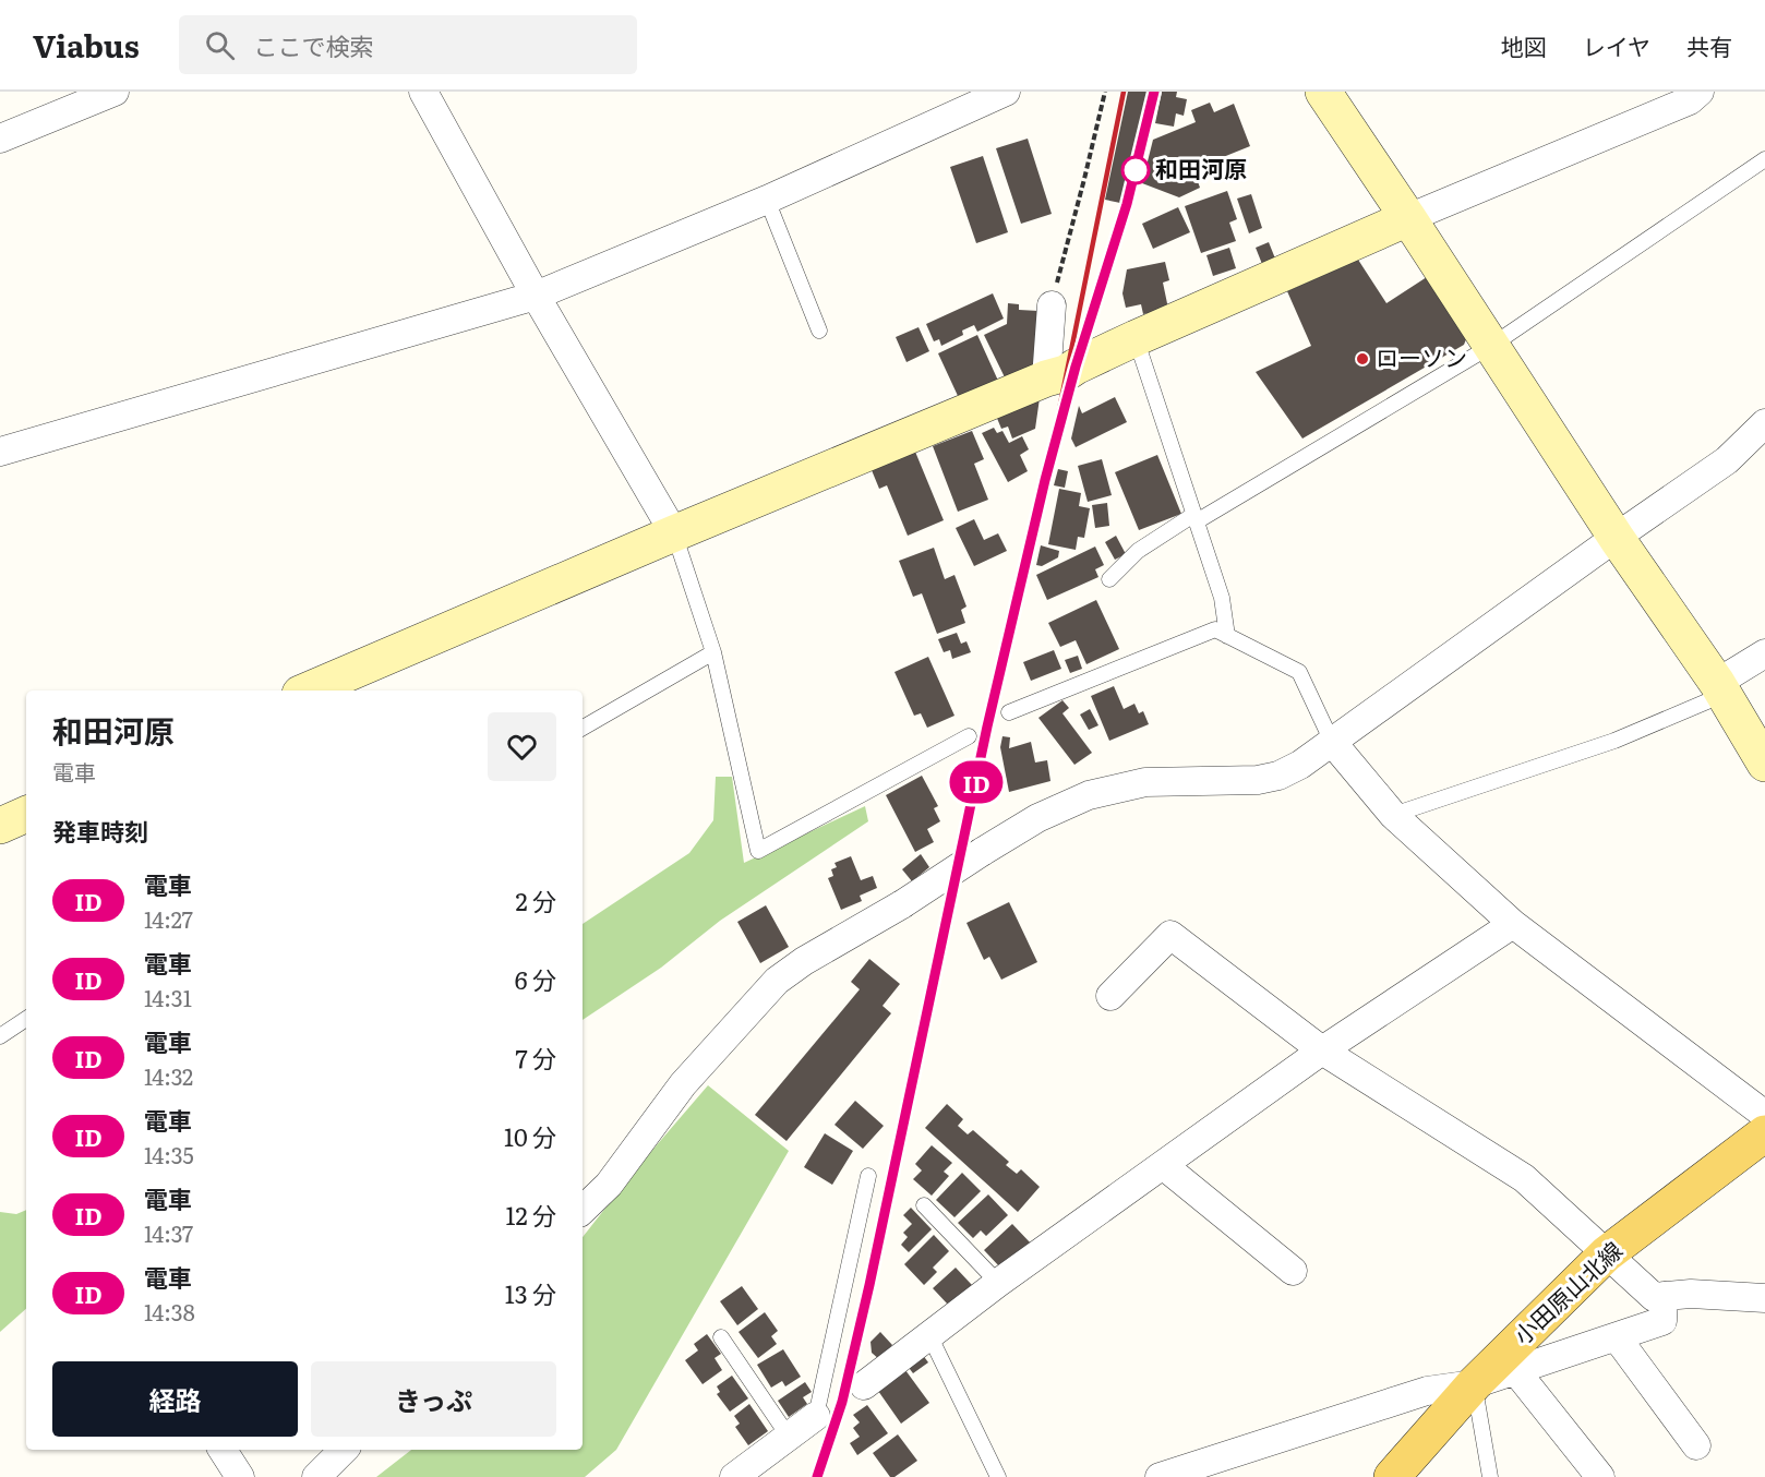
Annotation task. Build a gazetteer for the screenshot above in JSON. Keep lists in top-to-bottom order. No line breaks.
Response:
{"streets":{"main road":["小田原山北線"]},"places":["和田河原","ローソン"],"page":{"header":"Viabus","search":"ここで検索","nav":["地図","レイヤ","共有"],"on_map":"ID","heading":[["和田河原","電車"],"発車時刻"],"list":[{"mark":"ID","name":"電車","note":"14:27","value":"2 分"},{"mark":"ID","name":"電車","note":"14:31","value":"6 分"},{"mark":"ID","name":"電車","note":"14:32","value":"7 分"},{"mark":"ID","name":"電車","note":"14:35","value":"10 分"},{"mark":"ID","name":"電車","note":"14:37","value":"12 分"},{"mark":"ID","name":"電車","note":"14:38","value":"13 分"}],"buttons":["経路","きっぷ"]}}
